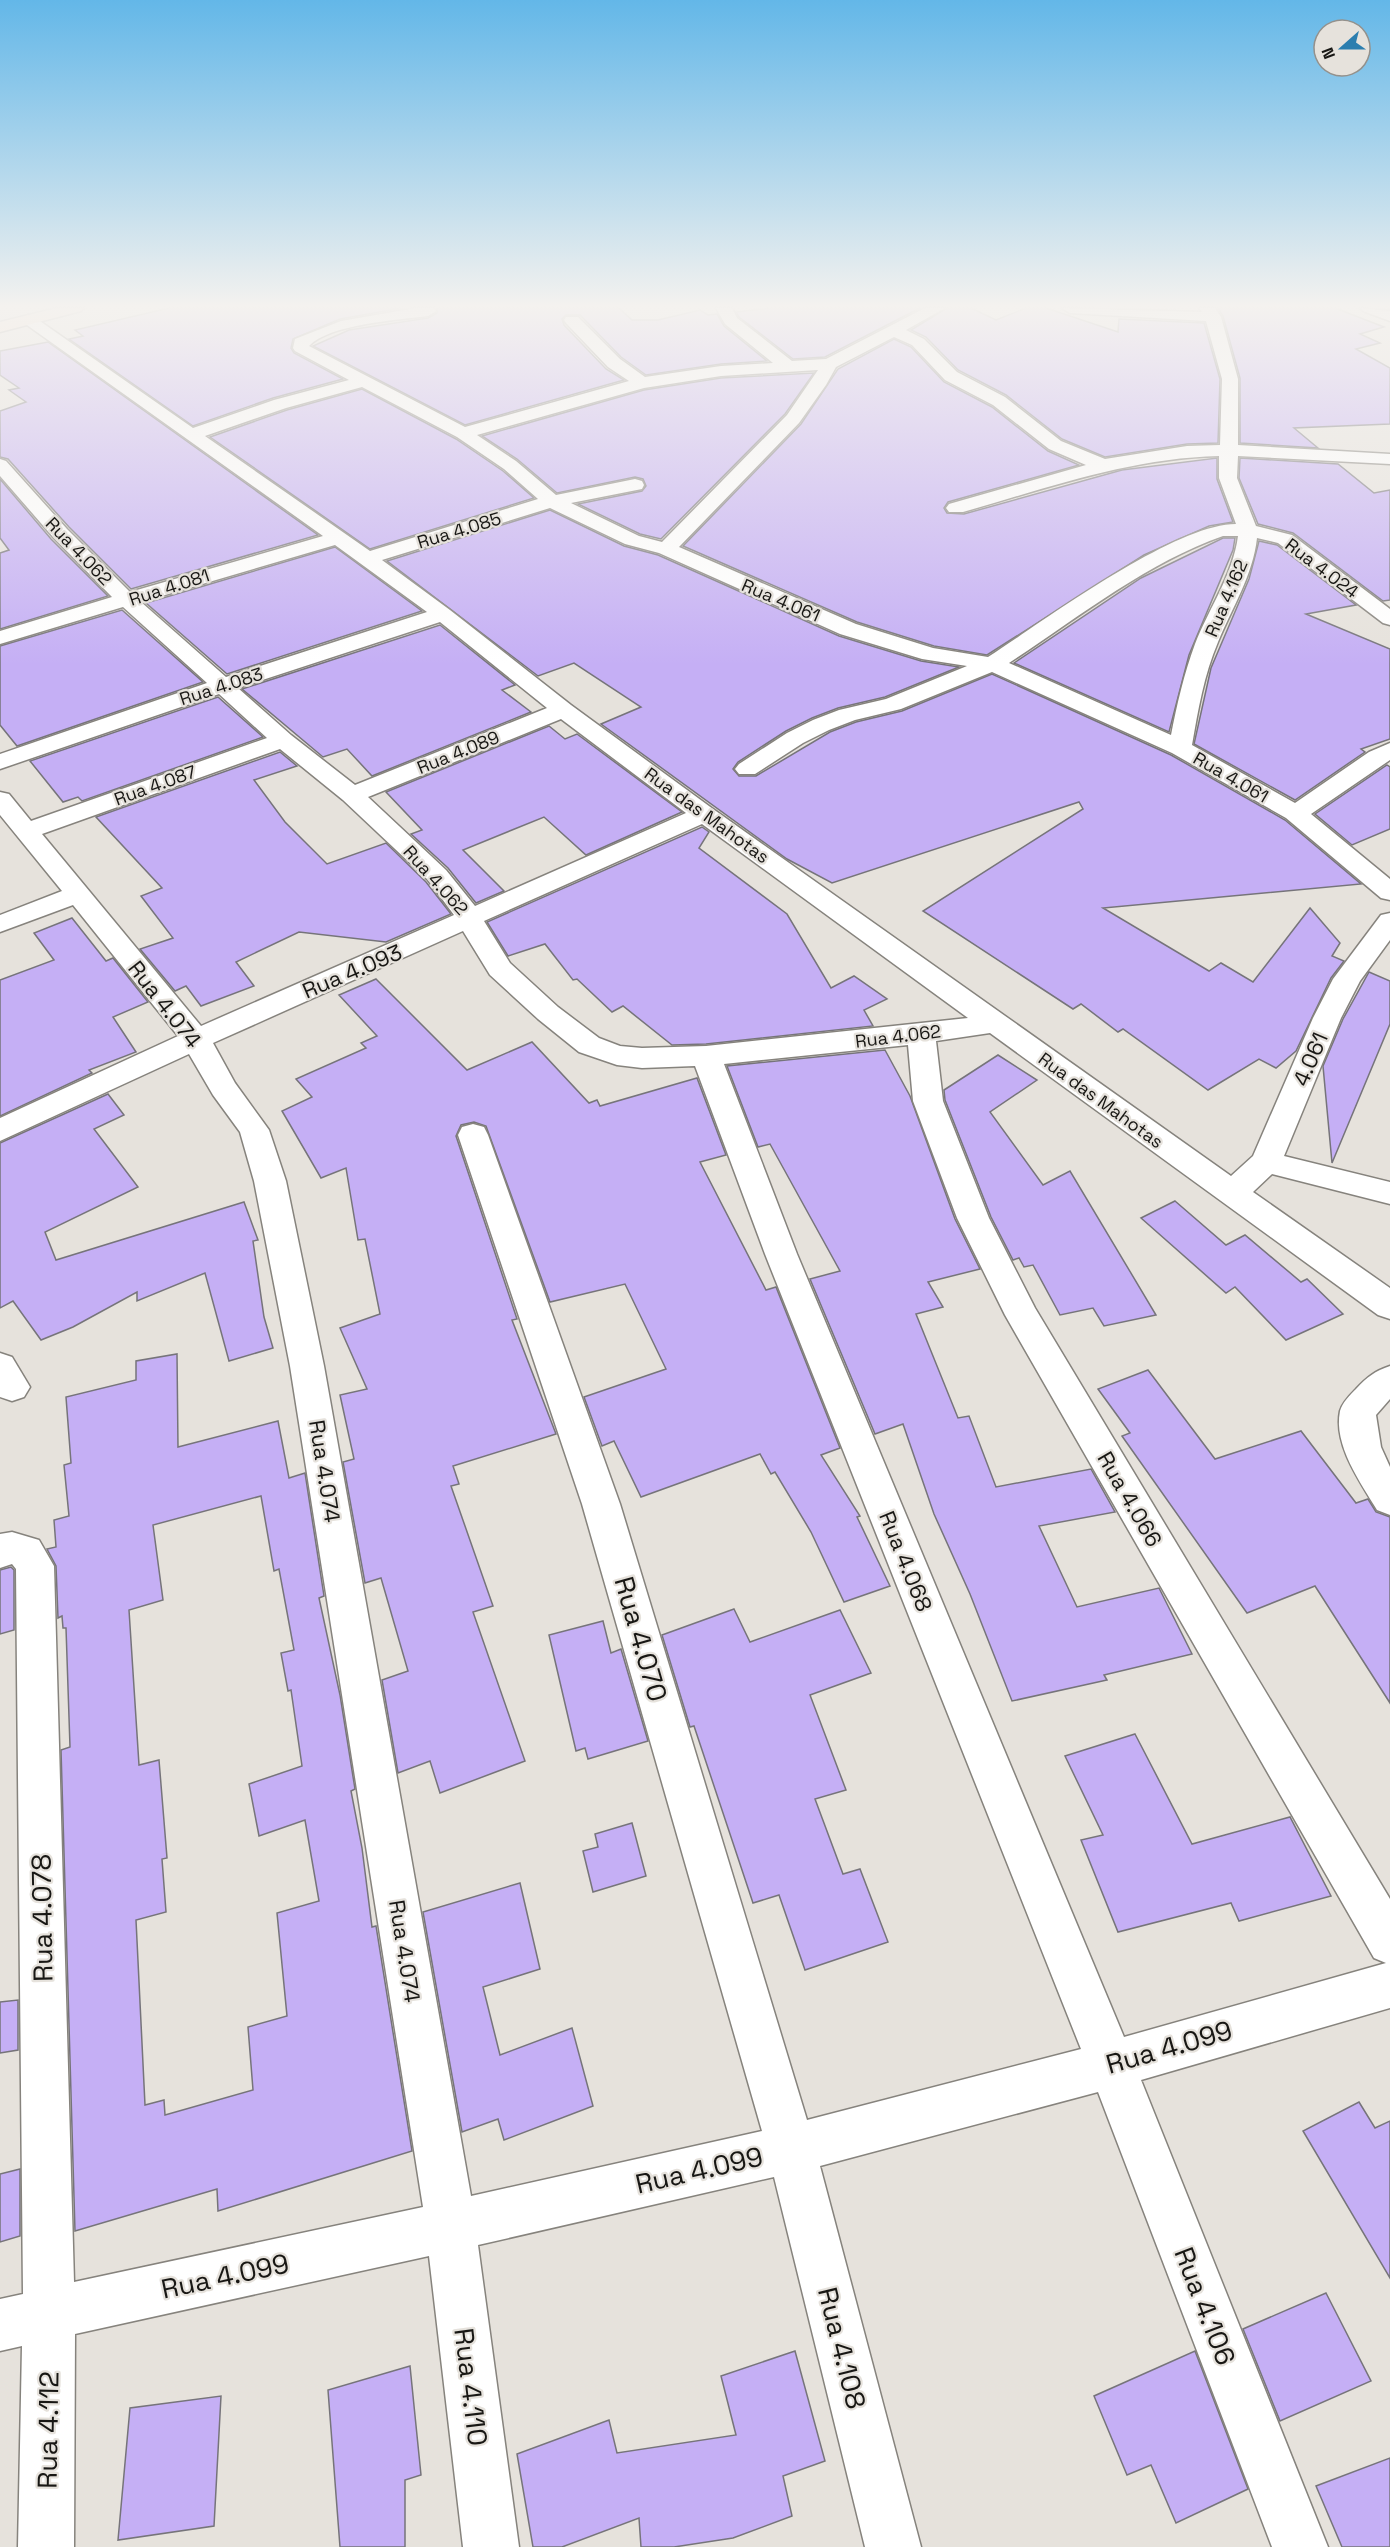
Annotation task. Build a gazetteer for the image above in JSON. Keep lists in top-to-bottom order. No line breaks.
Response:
{"streets":{"street":["Rua 4.085","Rua 4.062","Rua 4.024","Rua 4.081","Rua 4.162","Rua 4.061","Rua 4.083","Rua 4.089","Rua 4.087","Rua das Mahotas","Rua 4.093","Rua 4.074","4.061","Rua 4.066","Rua 4.068","Rua 4.070","Rua 4.078","Rua 4.099","Rua 4.106","Rua 4.108","Rua 4.110","Rua 4.112"]},"crossings":[["Rua 4.085","Rua 4.061"],["Rua 4.085","Rua das Mahotas"],["Rua 4.062","Rua 4.081"],["Rua 4.062","Rua 4.083"],["Rua 4.062","Rua 4.089"],["Rua 4.062","Rua 4.087"],["Rua 4.062","Rua das Mahotas"],["Rua 4.062","Rua 4.093"],["Rua 4.062","Rua 4.066"],["Rua 4.062","Rua 4.068"],["Rua 4.024","Rua 4.162"],["Rua 4.024","Rua 4.061"],["Rua 4.081","Rua das Mahotas"],["Rua 4.162","Rua 4.061"],["Rua 4.083","Rua das Mahotas"],["Rua 4.089","Rua das Mahotas"],["Rua 4.087","Rua 4.074"],["Rua das Mahotas","Rua 4.093"],["Rua das Mahotas","4.061"],["Rua 4.093","Rua 4.074"],["Rua 4.074","Rua 4.099"],["Rua 4.074","Rua 4.110"],["Rua 4.068","Rua 4.099"],["Rua 4.068","Rua 4.106"],["Rua 4.070","Rua 4.099"],["Rua 4.070","Rua 4.108"],["Rua 4.078","Rua 4.099"],["Rua 4.078","Rua 4.112"],["Rua 4.099","Rua 4.106"],["Rua 4.099","Rua 4.108"],["Rua 4.099","Rua 4.110"],["Rua 4.099","Rua 4.112"]],"north":"left"}
